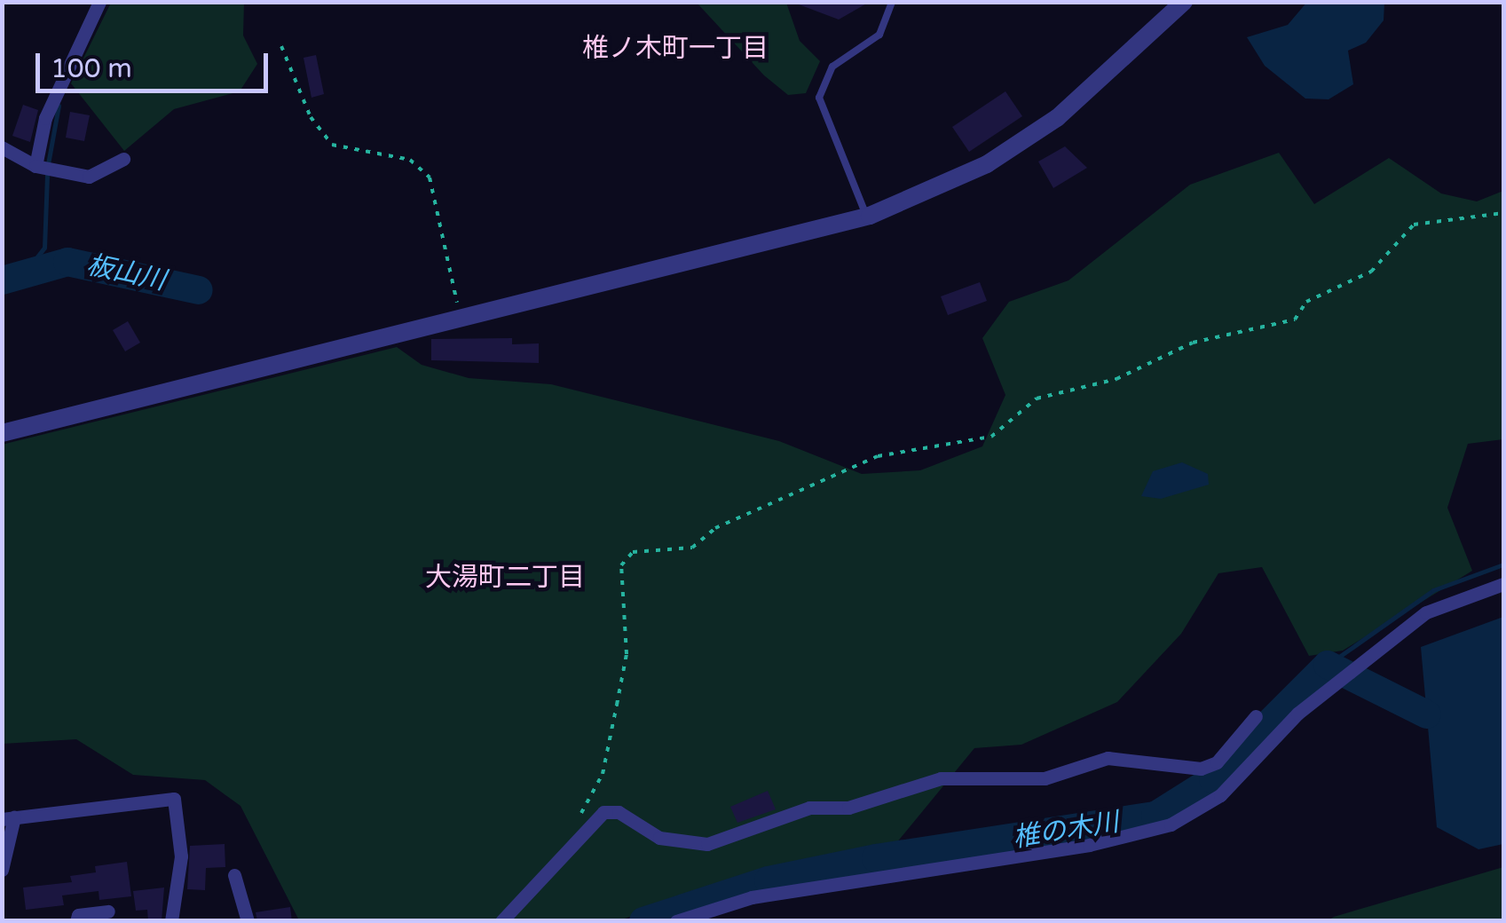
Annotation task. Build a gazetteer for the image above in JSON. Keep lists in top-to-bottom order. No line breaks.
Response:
{"districts":["椎ノ木町一丁目","大湯町二丁目"],"water":["板山川","椎の木川"],"scale_bar":"100 m"}
